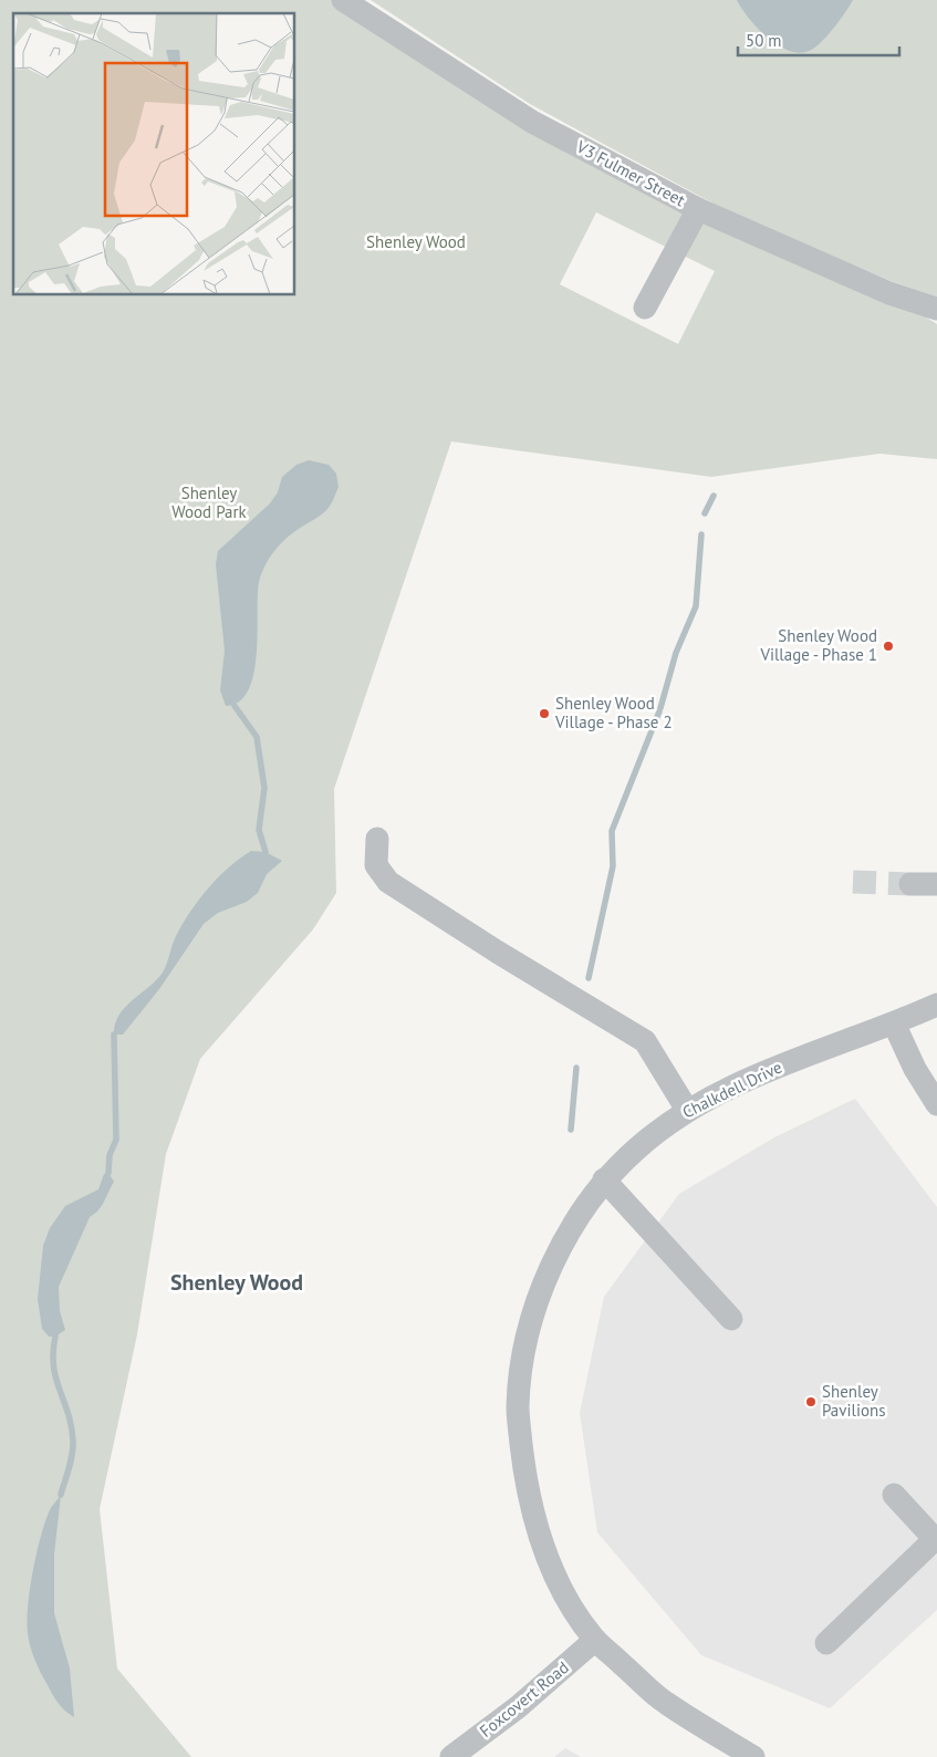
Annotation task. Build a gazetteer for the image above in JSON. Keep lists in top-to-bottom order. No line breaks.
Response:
{"streets":{"street":["V3 Fulmer Street","Chalkdell Drive","Foxcovert Road"]},"crossings":[["Chalkdell Drive","Foxcovert Road"]],"districts":["Shenley Wood"],"parks":["Shenley Wood","Shenley Wood Park"],"places":["Shenley Wood Village - Phase 1","Shenley Wood Village - Phase 2","Shenley Pavilions"],"scale_bar":"50 m"}
